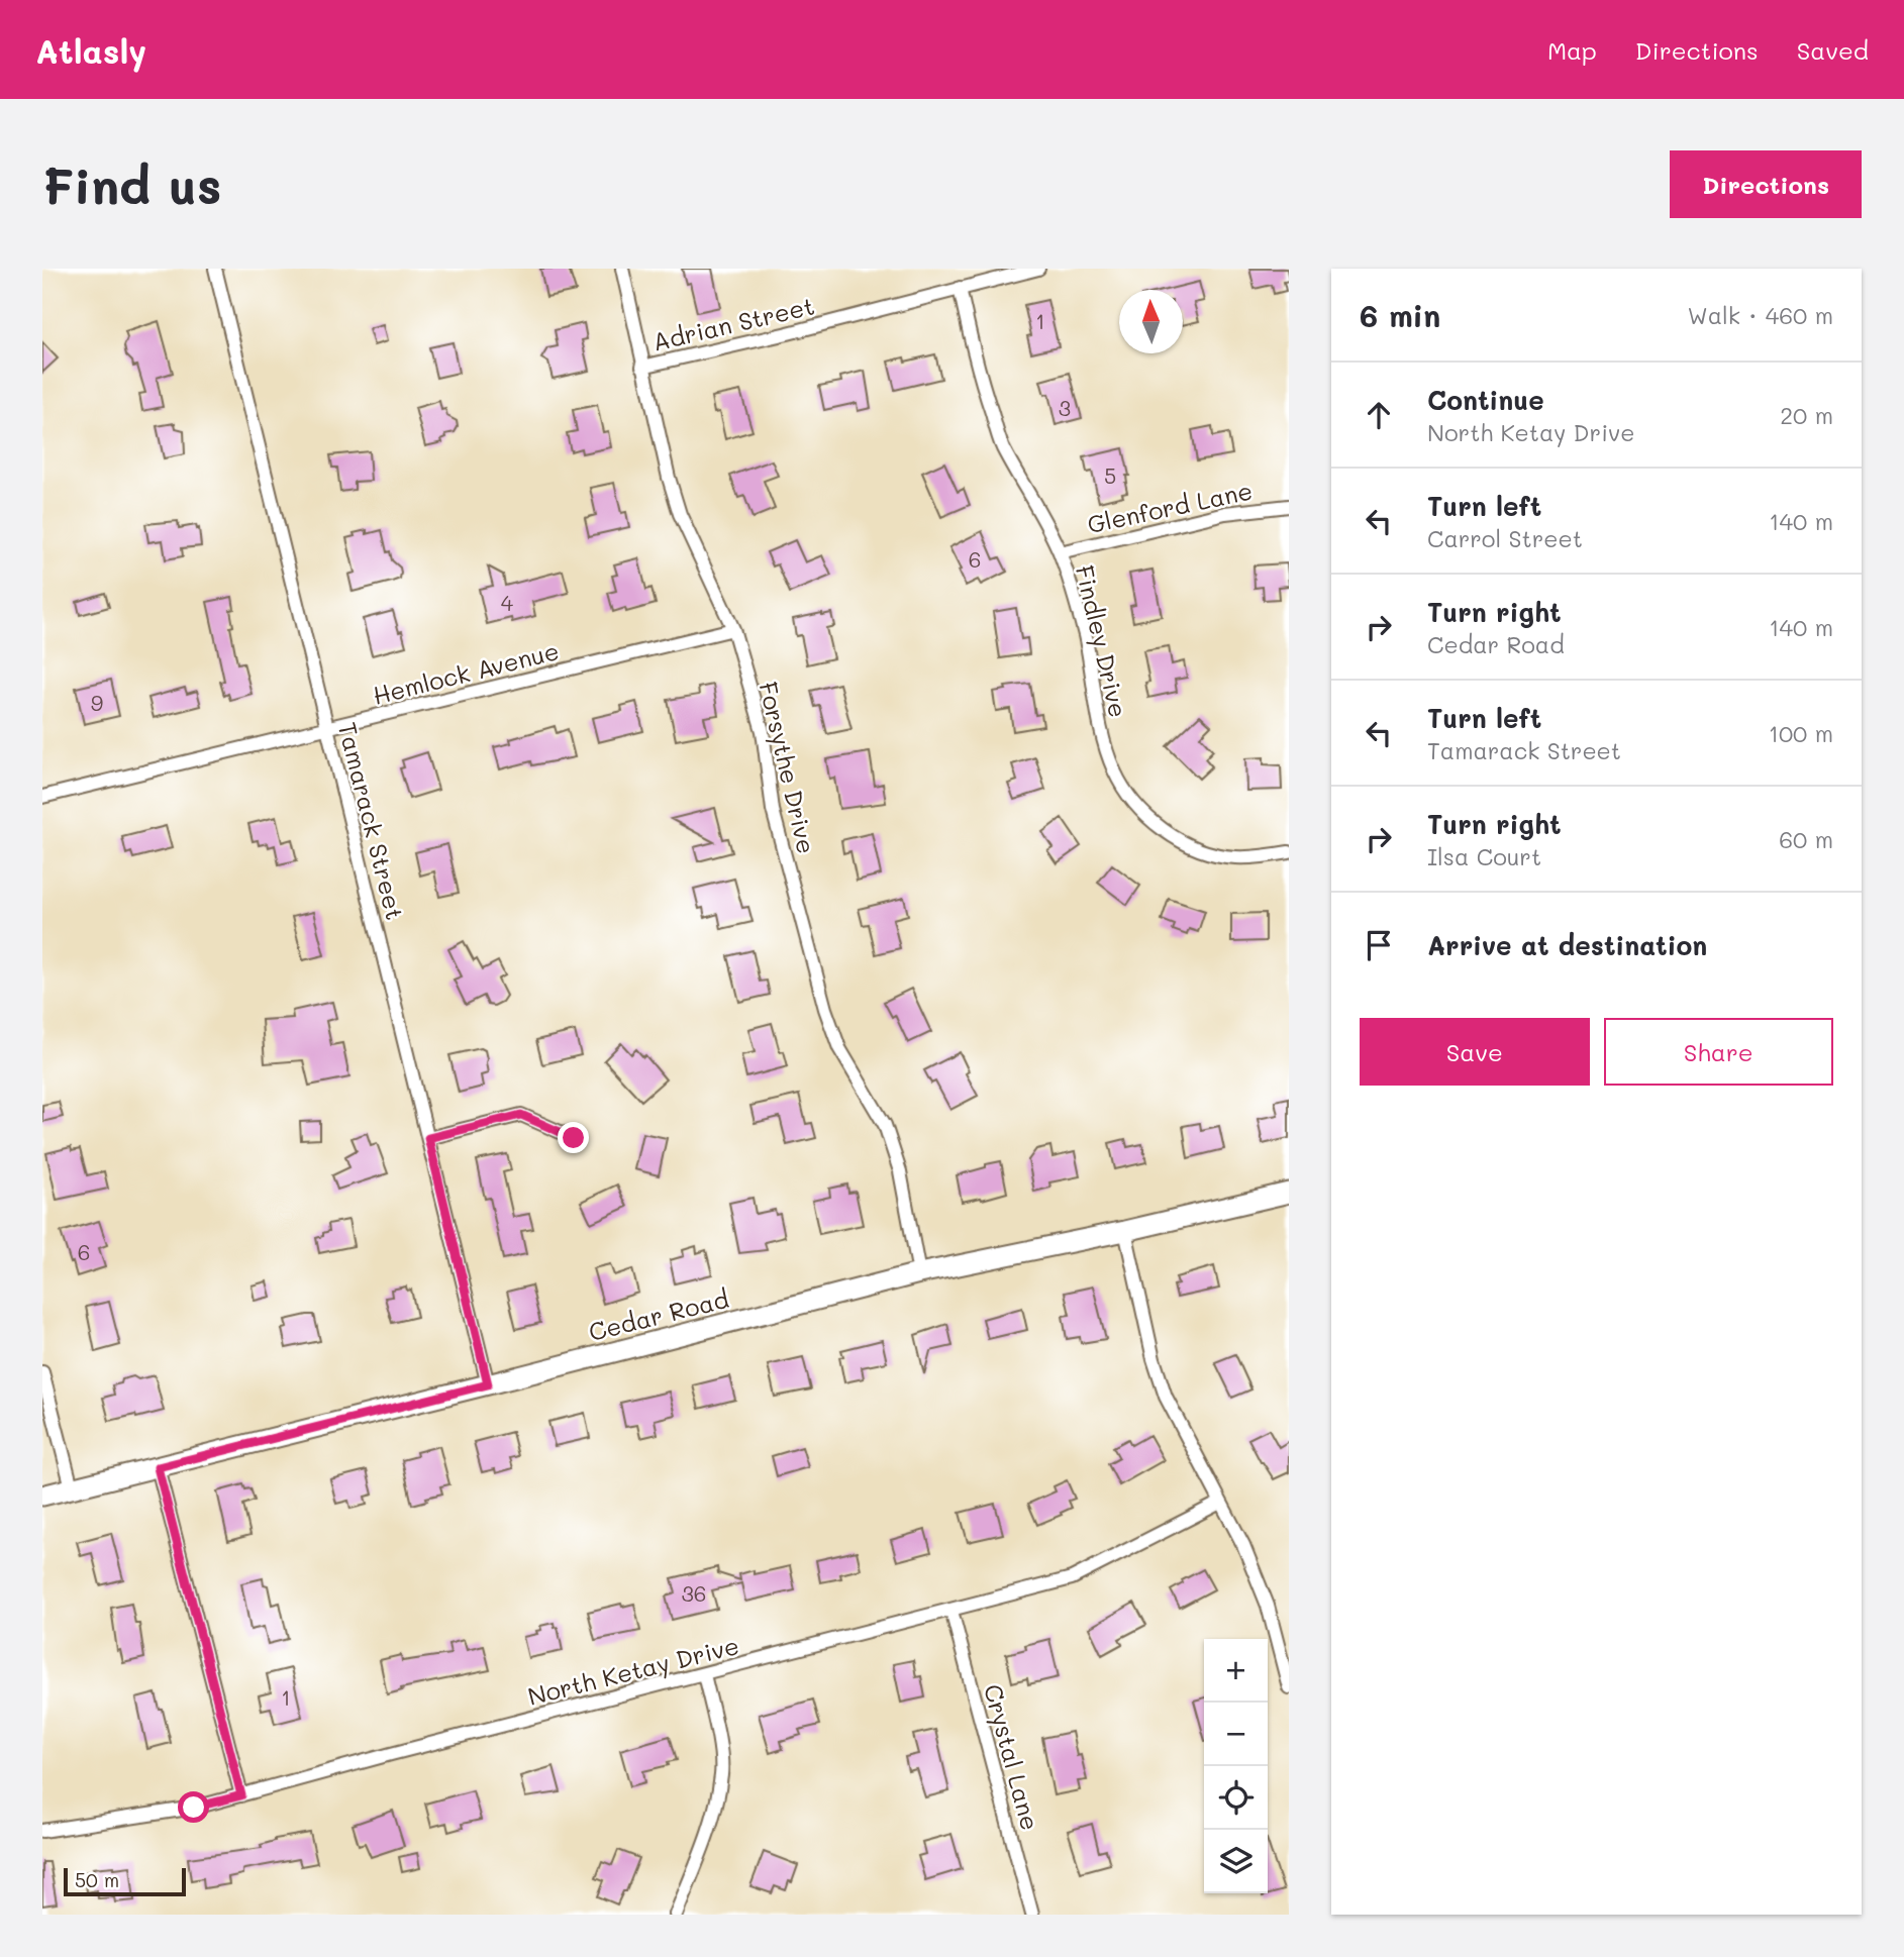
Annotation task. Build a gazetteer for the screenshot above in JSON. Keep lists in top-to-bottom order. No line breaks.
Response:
{"streets":{"street":["Adrian Street","Glenford Lane","Findley Drive","Hemlock Avenue","Forsythe Drive","Tamarack Street","Cedar Road","North Ketay Drive","Crystal Lane"]},"crossings":[["Adrian Street","Findley Drive"],["Adrian Street","Forsythe Drive"],["Glenford Lane","Findley Drive"],["Hemlock Avenue","Forsythe Drive"],["Hemlock Avenue","Tamarack Street"],["Forsythe Drive","Cedar Road"],["Tamarack Street","Cedar Road"],["North Ketay Drive","Crystal Lane"]],"house_numbers":["1","3","5","6","4","9","6","36","1"],"scale_bar":"50 m","north":"top","page":{"header":"Atlasly","nav":["Map","Directions","Saved"],"buttons":["Directions",["Save","Share"]],"title":"Find us","heading":["6 min","Walk · 460 m"],"list":[["Continue","North Ketay Drive","20 m"],["Turn left","Carrol Street","140 m"],["Turn right","Cedar Road","140 m"],["Turn left","Tamarack Street","100 m"],["Turn right","Ilsa Court","60 m"],"Arrive at destination"],"map_buttons":["+","−"],"scale":"50 m"}}
